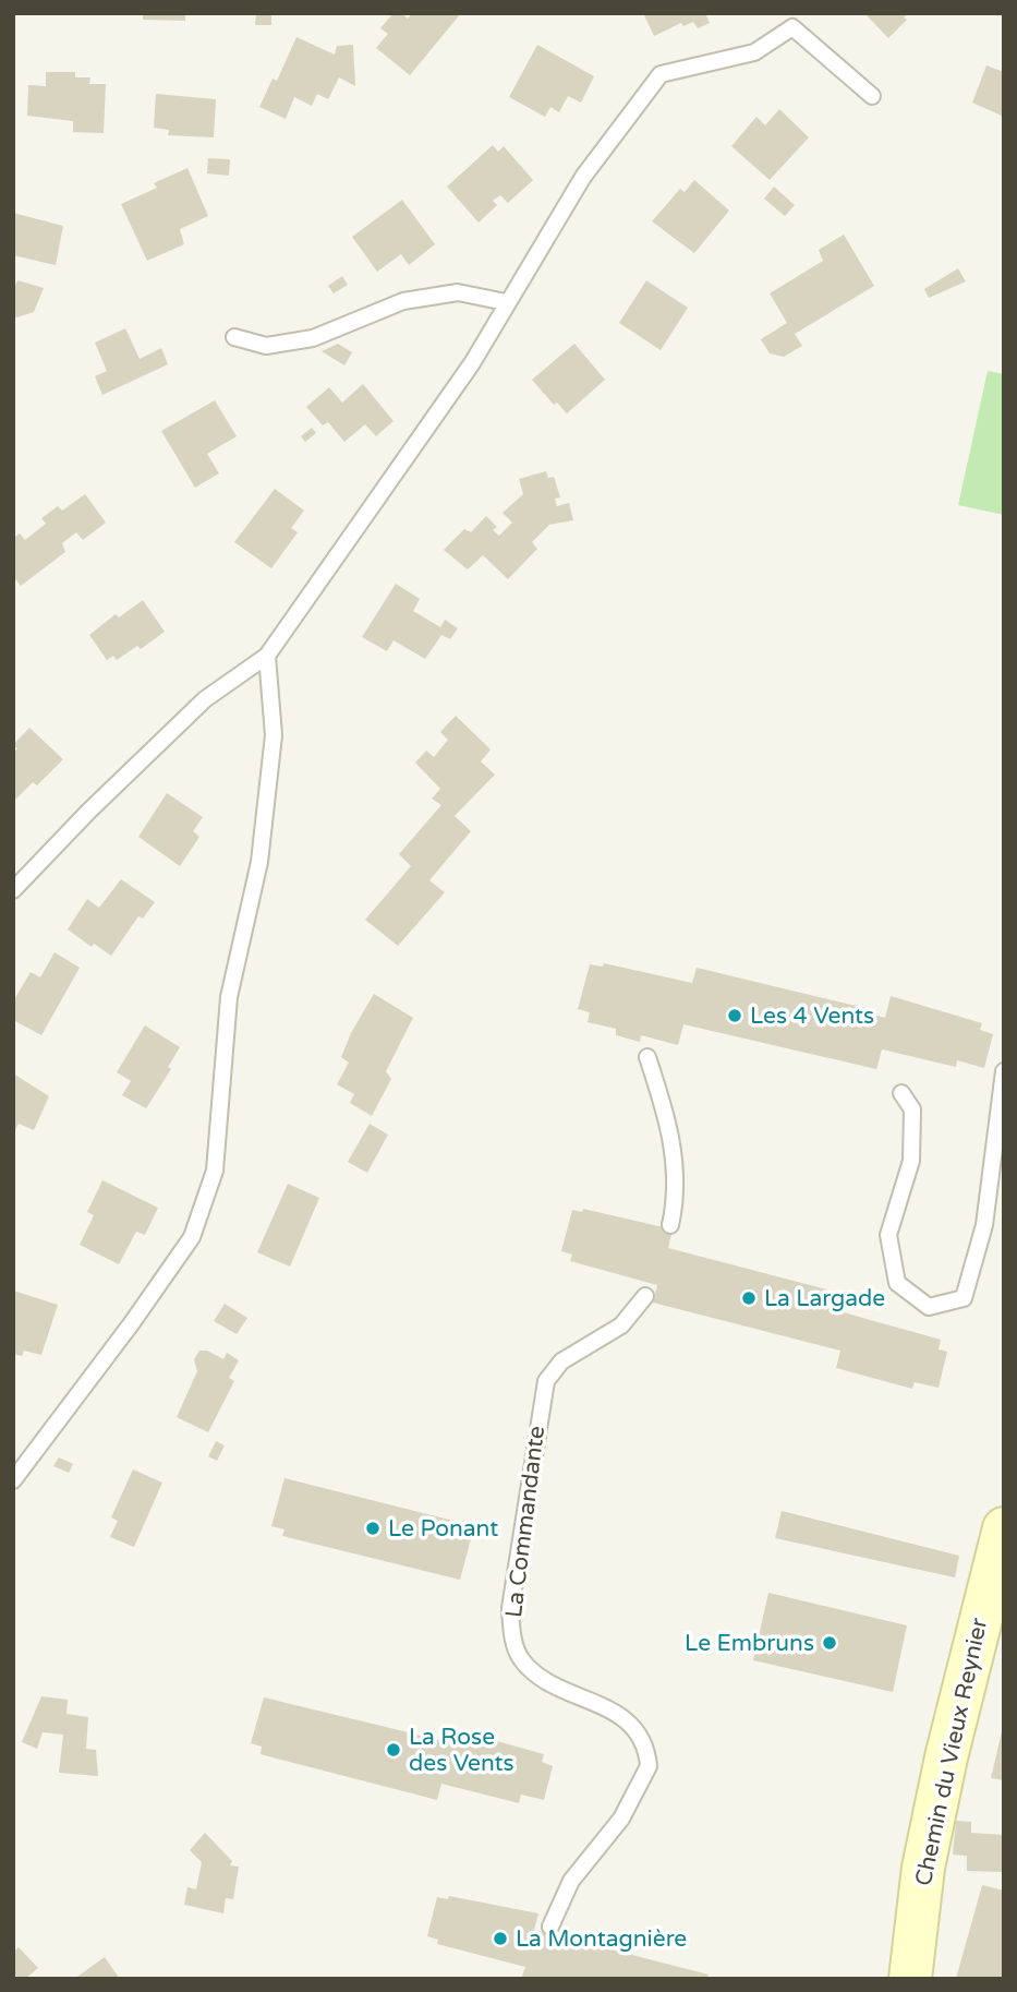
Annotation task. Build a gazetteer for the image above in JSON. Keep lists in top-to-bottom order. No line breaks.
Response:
{"streets":{"street":["Chemin du Vieux Reynier"],"lane":["La Commandante"]},"places":["Les 4 Vents","La Largade","Le Ponant","Le Embruns","La Rose des Vents","La Montagnière"]}
